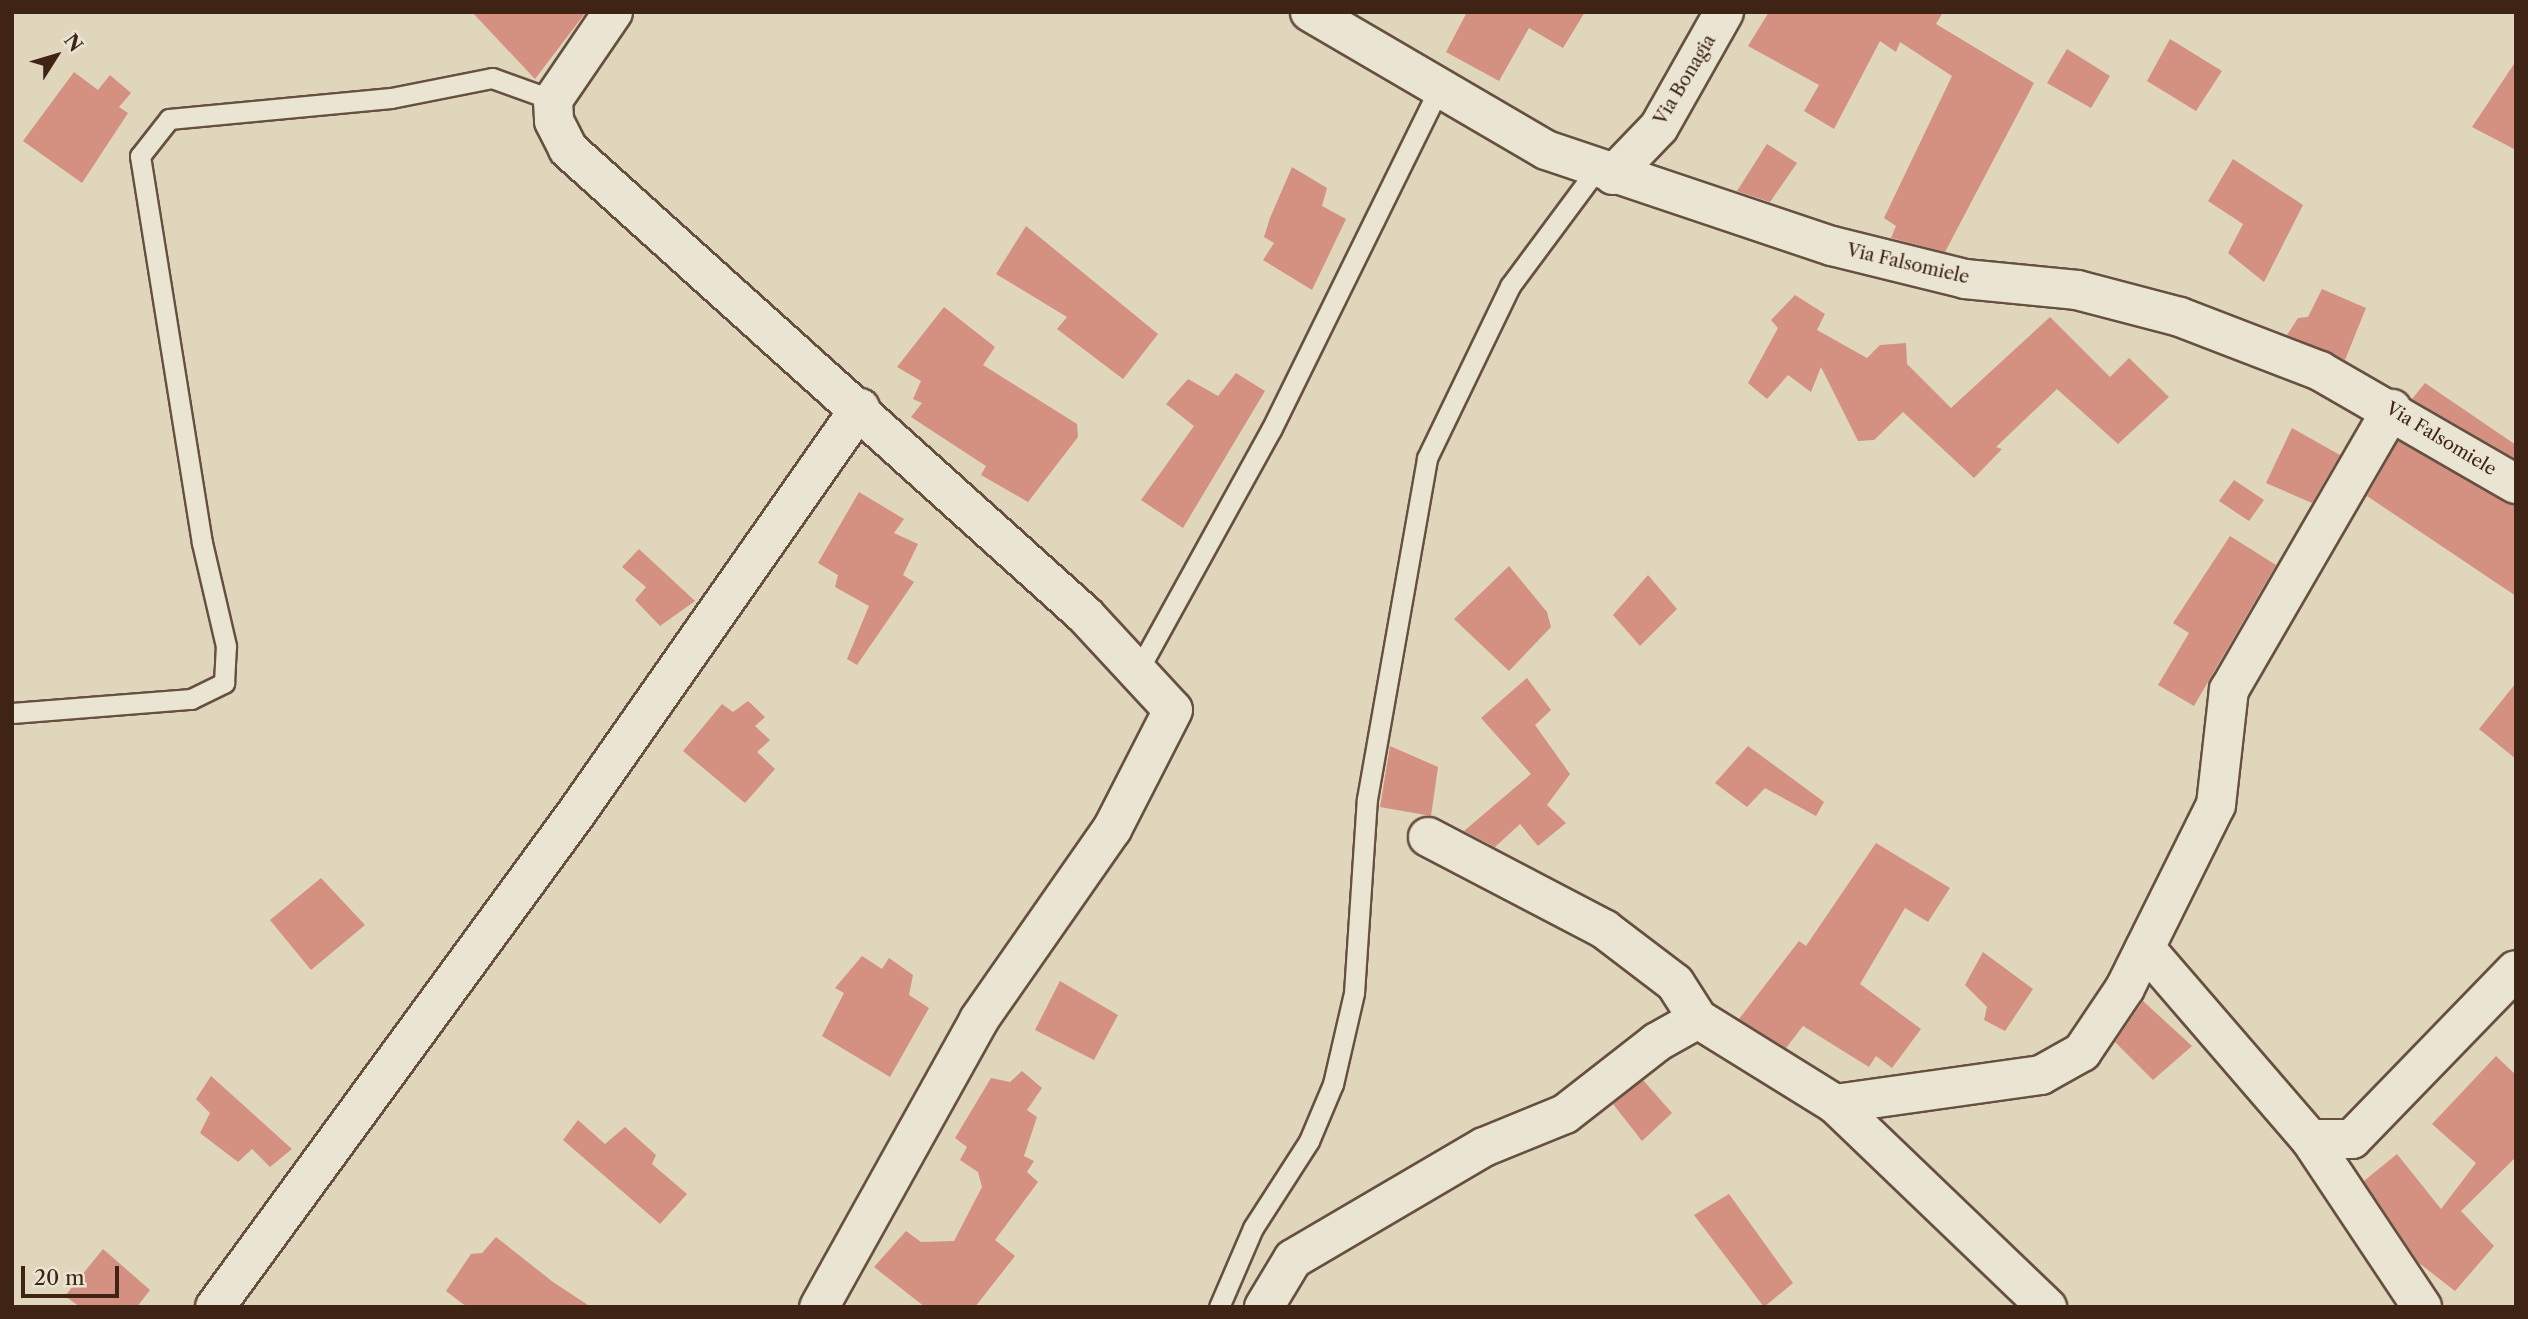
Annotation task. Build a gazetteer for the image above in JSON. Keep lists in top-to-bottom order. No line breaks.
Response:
{"streets":{"street":["Via Bonagia","Via Falsomiele"]},"crossings":[["Via Bonagia","Via Falsomiele"]],"scale_bar":"20 m","north":"top right"}
